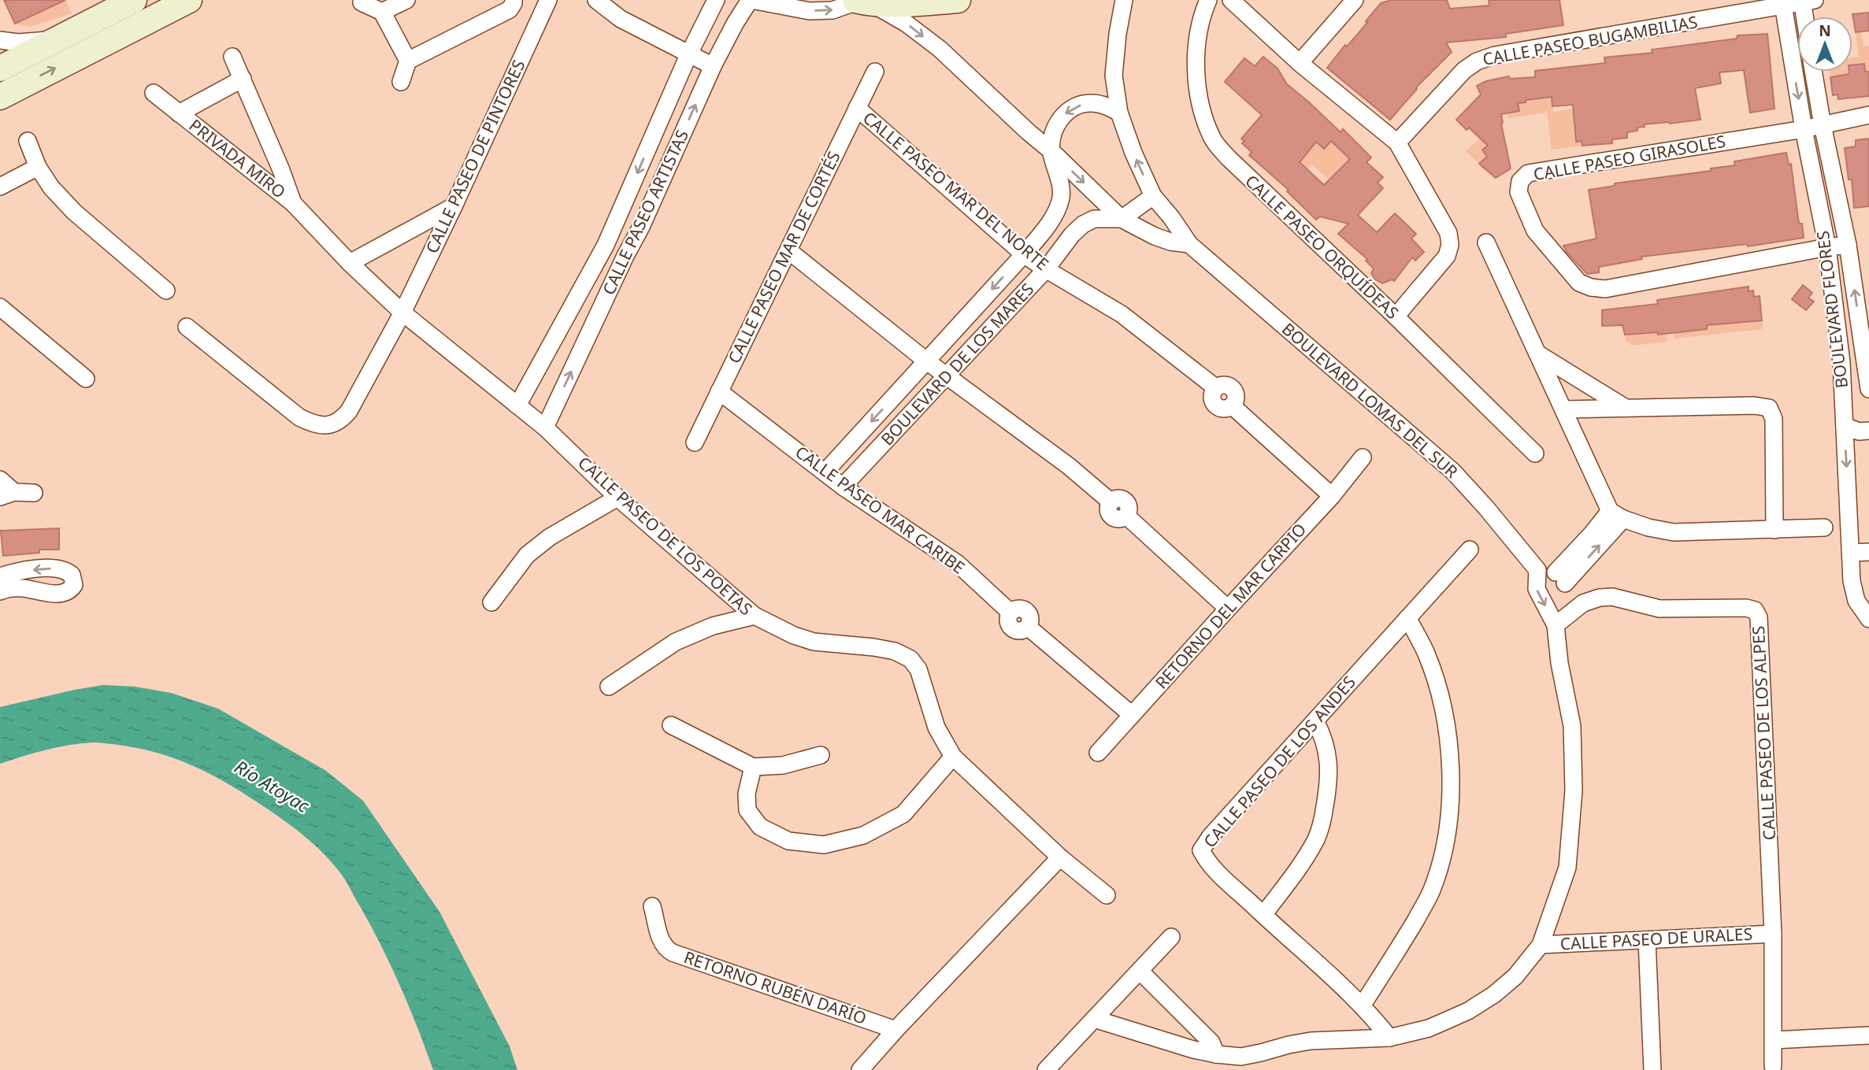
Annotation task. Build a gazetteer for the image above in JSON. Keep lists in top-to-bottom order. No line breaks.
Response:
{"streets":{"street":["CALLE PASEO BUGAMBILIAS","CALLE PASEO DE PINTORES","CALLE PASEO GIRASOLES","PRIVADA MIRO","CALLE PASEO MAR DEL NORTE","CALLE PASEO ARTISTAS","CALLE PASEO ORQUÍDEAS","CALLE PASEO MAR DE CORTÉS","BOULEVARD FLORES","BOULEVARD DE LOS MARES","BOULEVARD LOMAS DEL SUR","CALLE PASEO MAR CARIBE","CALLE PASEO DE LOS POETAS","RETORNO DEL MAR CARPIO","CALLE PASEO DE LOS ALPES","CALLE PASEO DE LOS ANDES","CALLE PASEO DE URALES","RETORNO RUBÉN DARÍO"]},"crossings":[["CALLE PASEO BUGAMBILIAS","BOULEVARD FLORES"],["CALLE PASEO DE PINTORES","CALLE PASEO DE LOS POETAS"],["CALLE PASEO GIRASOLES","BOULEVARD FLORES"],["PRIVADA MIRO","CALLE PASEO DE LOS POETAS"],["CALLE PASEO MAR DEL NORTE","CALLE PASEO MAR DE CORTÉS"],["CALLE PASEO MAR DEL NORTE","BOULEVARD DE LOS MARES"],["CALLE PASEO MAR DEL NORTE","RETORNO DEL MAR CARPIO"],["CALLE PASEO ARTISTAS","CALLE PASEO DE LOS POETAS"],["CALLE PASEO MAR DE CORTÉS","CALLE PASEO MAR CARIBE"],["BOULEVARD DE LOS MARES","CALLE PASEO MAR CARIBE"],["CALLE PASEO MAR CARIBE","RETORNO DEL MAR CARPIO"],["CALLE PASEO DE LOS ALPES","CALLE PASEO DE URALES"]],"water":["Río Atoyac"],"north":"top"}
